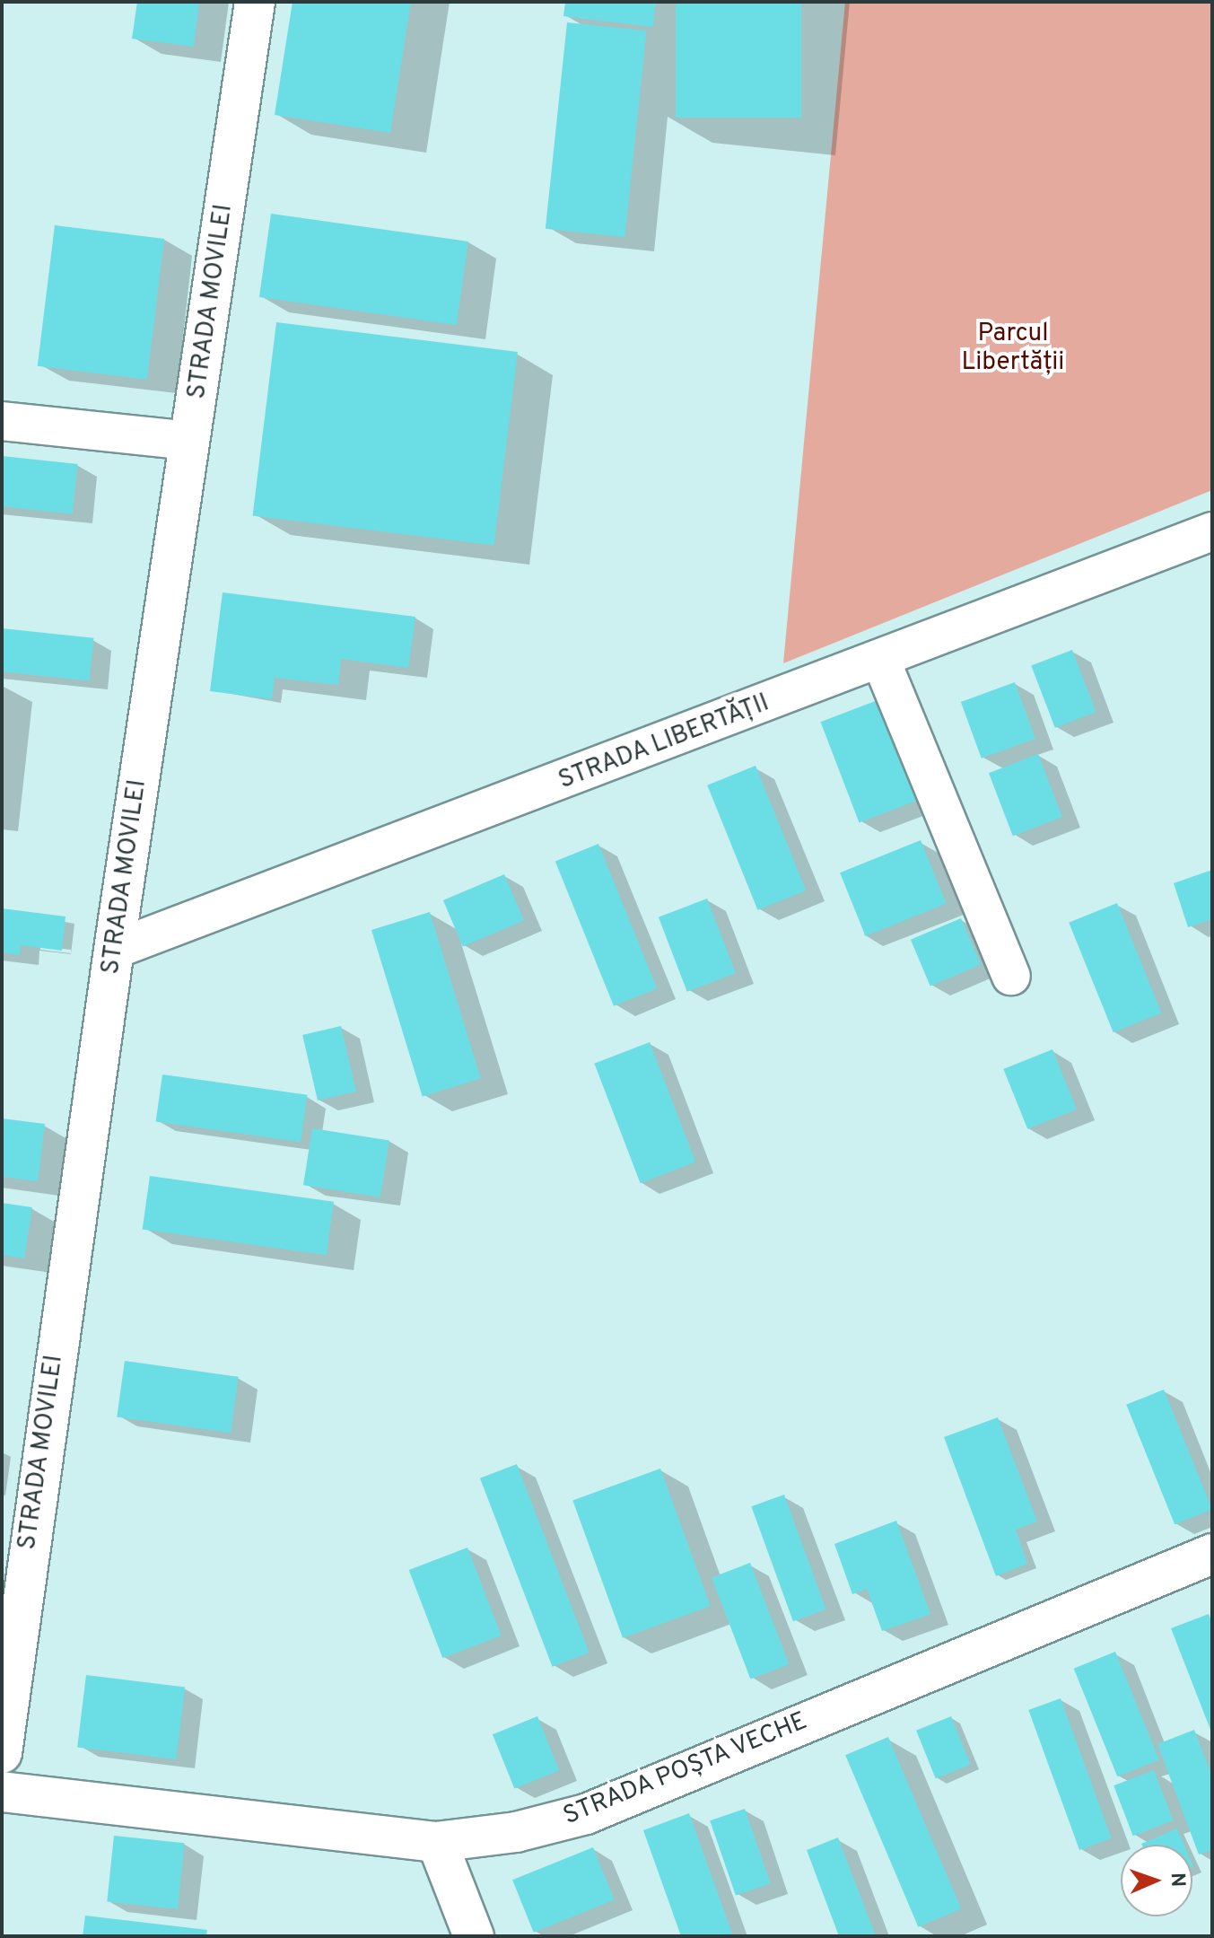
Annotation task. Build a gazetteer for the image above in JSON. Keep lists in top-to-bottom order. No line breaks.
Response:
{"streets":{"street":["STRADA MOVILEI","STRADA LIBERTĂȚII","STRADA POȘTA VECHE"]},"crossings":[["STRADA MOVILEI","STRADA LIBERTĂȚII"]],"parks":["Parcul Libertății"],"north":"right"}
